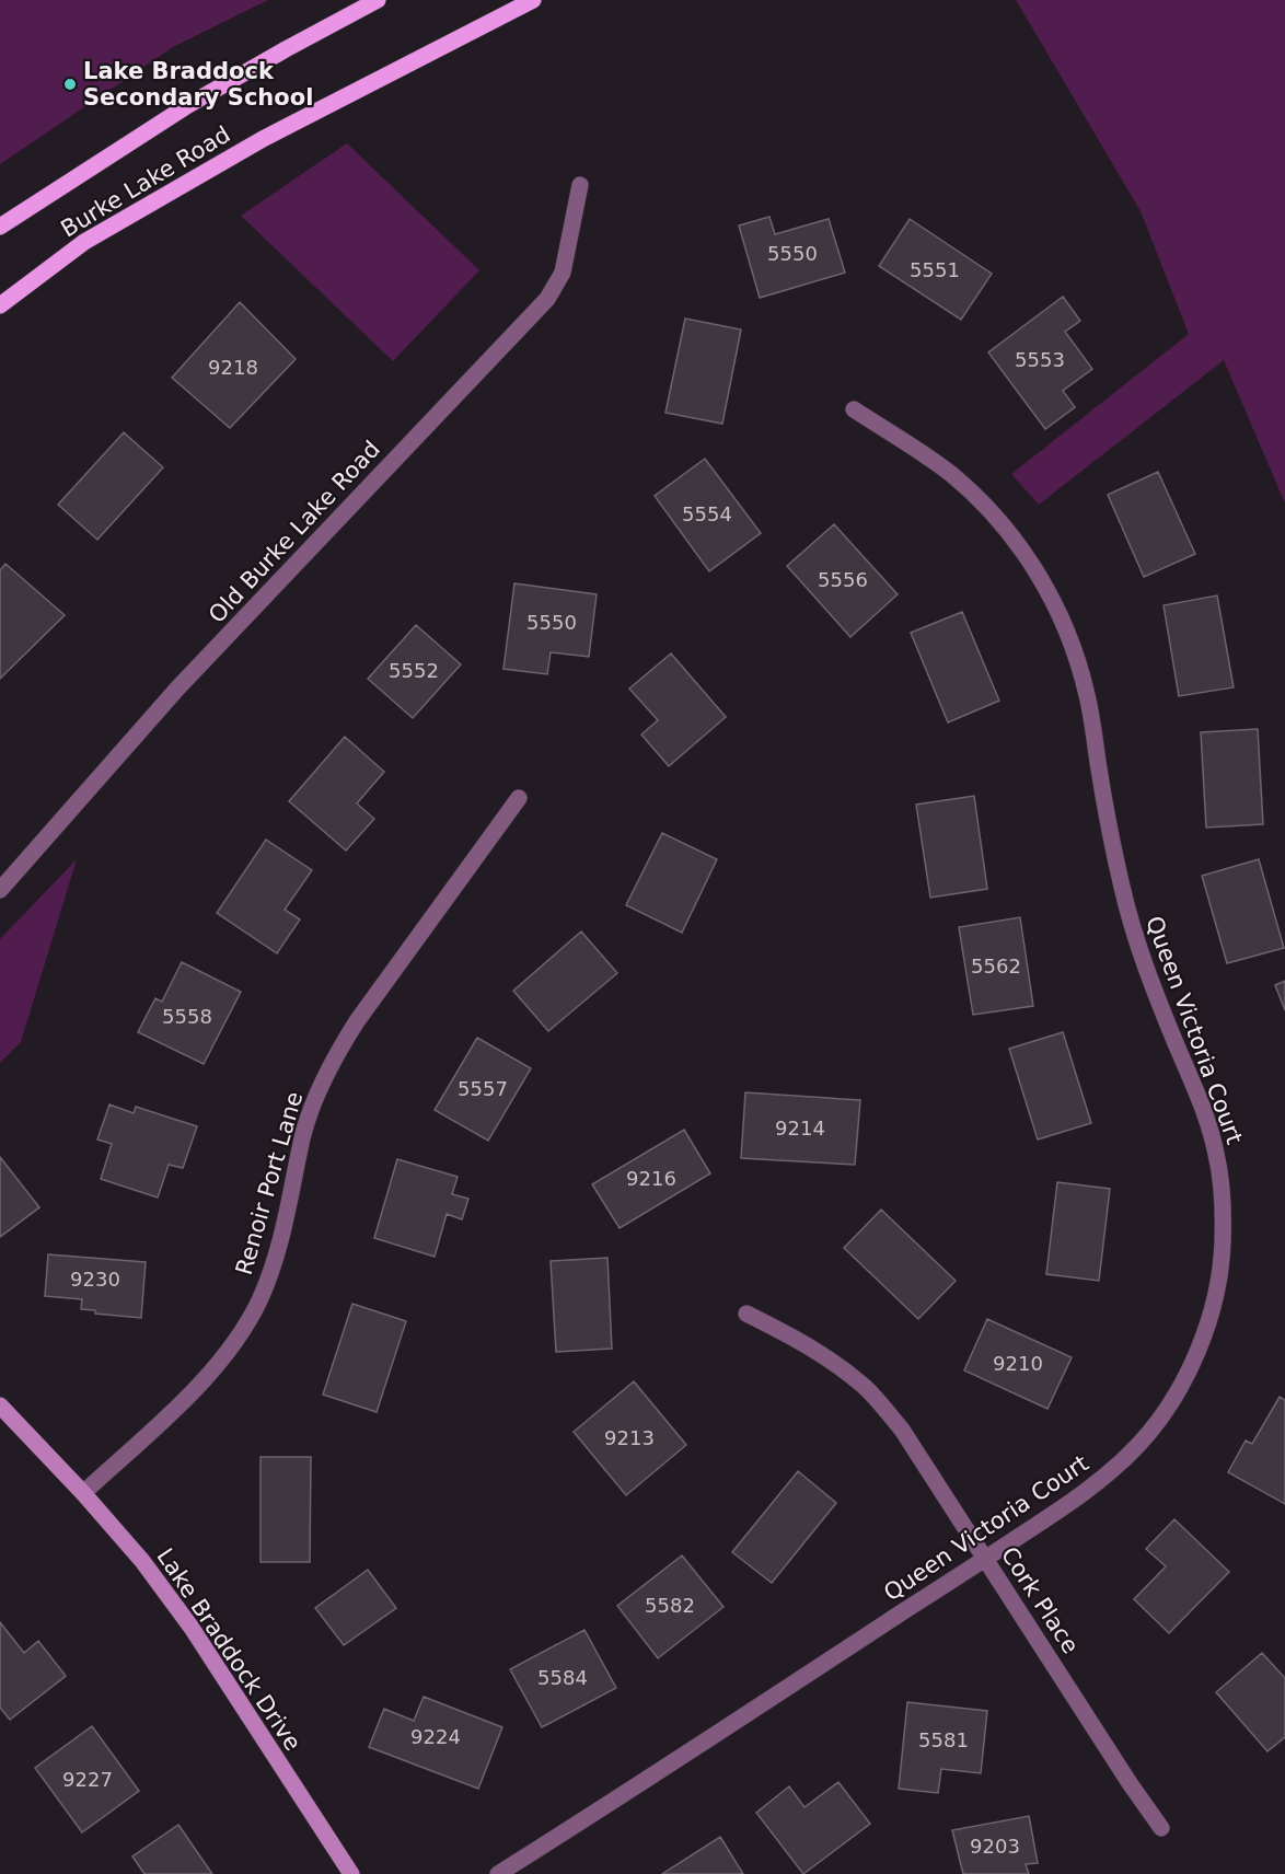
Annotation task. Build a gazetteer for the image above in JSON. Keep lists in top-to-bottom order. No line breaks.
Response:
{"streets":{"main road":["Burke Lake Road"],"street":["Old Burke Lake Road","Queen Victoria Court","Renoir Port Lane","Cork Place","Lake Braddock Drive"]},"crossings":[["Queen Victoria Court","Cork Place"],["Renoir Port Lane","Lake Braddock Drive"]],"places":["Lake Braddock Secondary School"],"house_numbers":["5550","5551","5553","9218","5554","5556","5550","5552","5562","5558","5557","9214","9216","9230","9210","9213","5582","5584","9224","5581","9227","9203"]}
